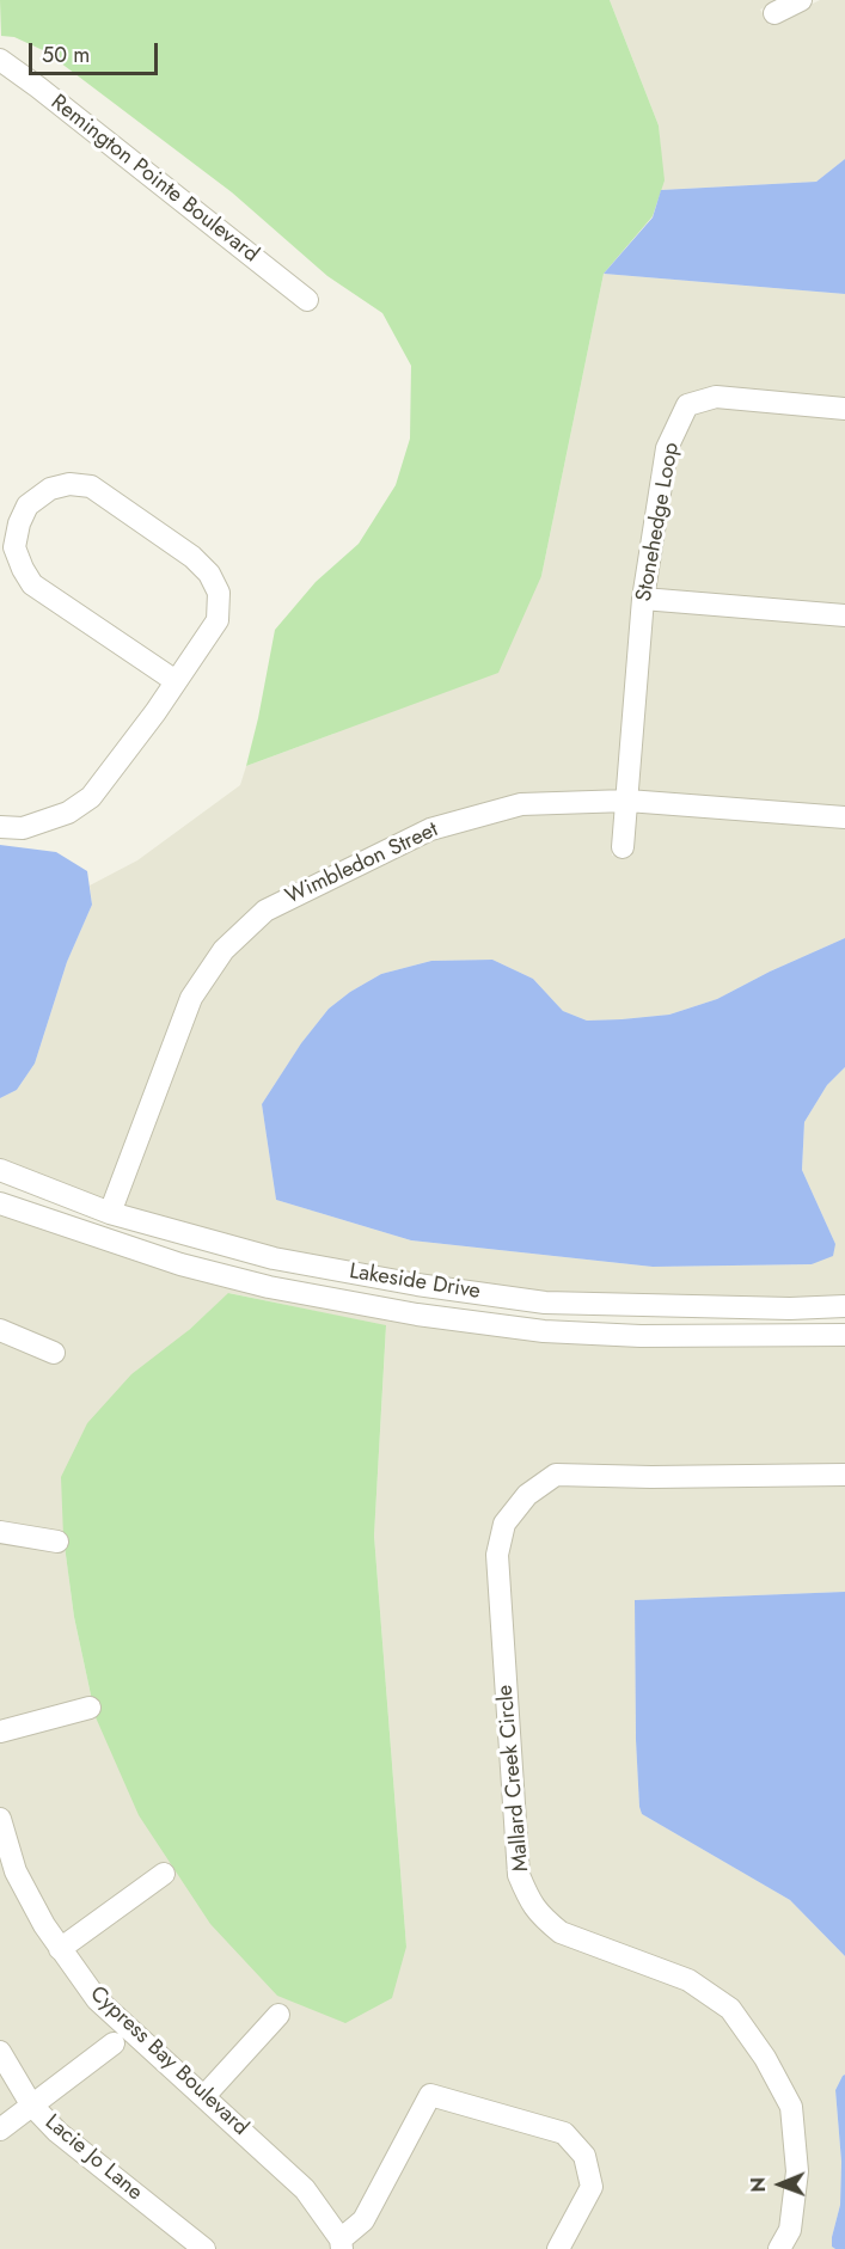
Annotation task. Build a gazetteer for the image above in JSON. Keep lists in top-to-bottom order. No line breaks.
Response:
{"streets":{"street":["Remington Pointe Boulevard","Stonehedge Loop","Wimbledon Street","Lakeside Drive","Mallard Creek Circle","Cypress Bay Boulevard","Lacie Jo Lane"]},"crossings":[["Stonehedge Loop","Wimbledon Street"],["Wimbledon Street","Lakeside Drive"]],"scale_bar":"50 m","north":"left"}
